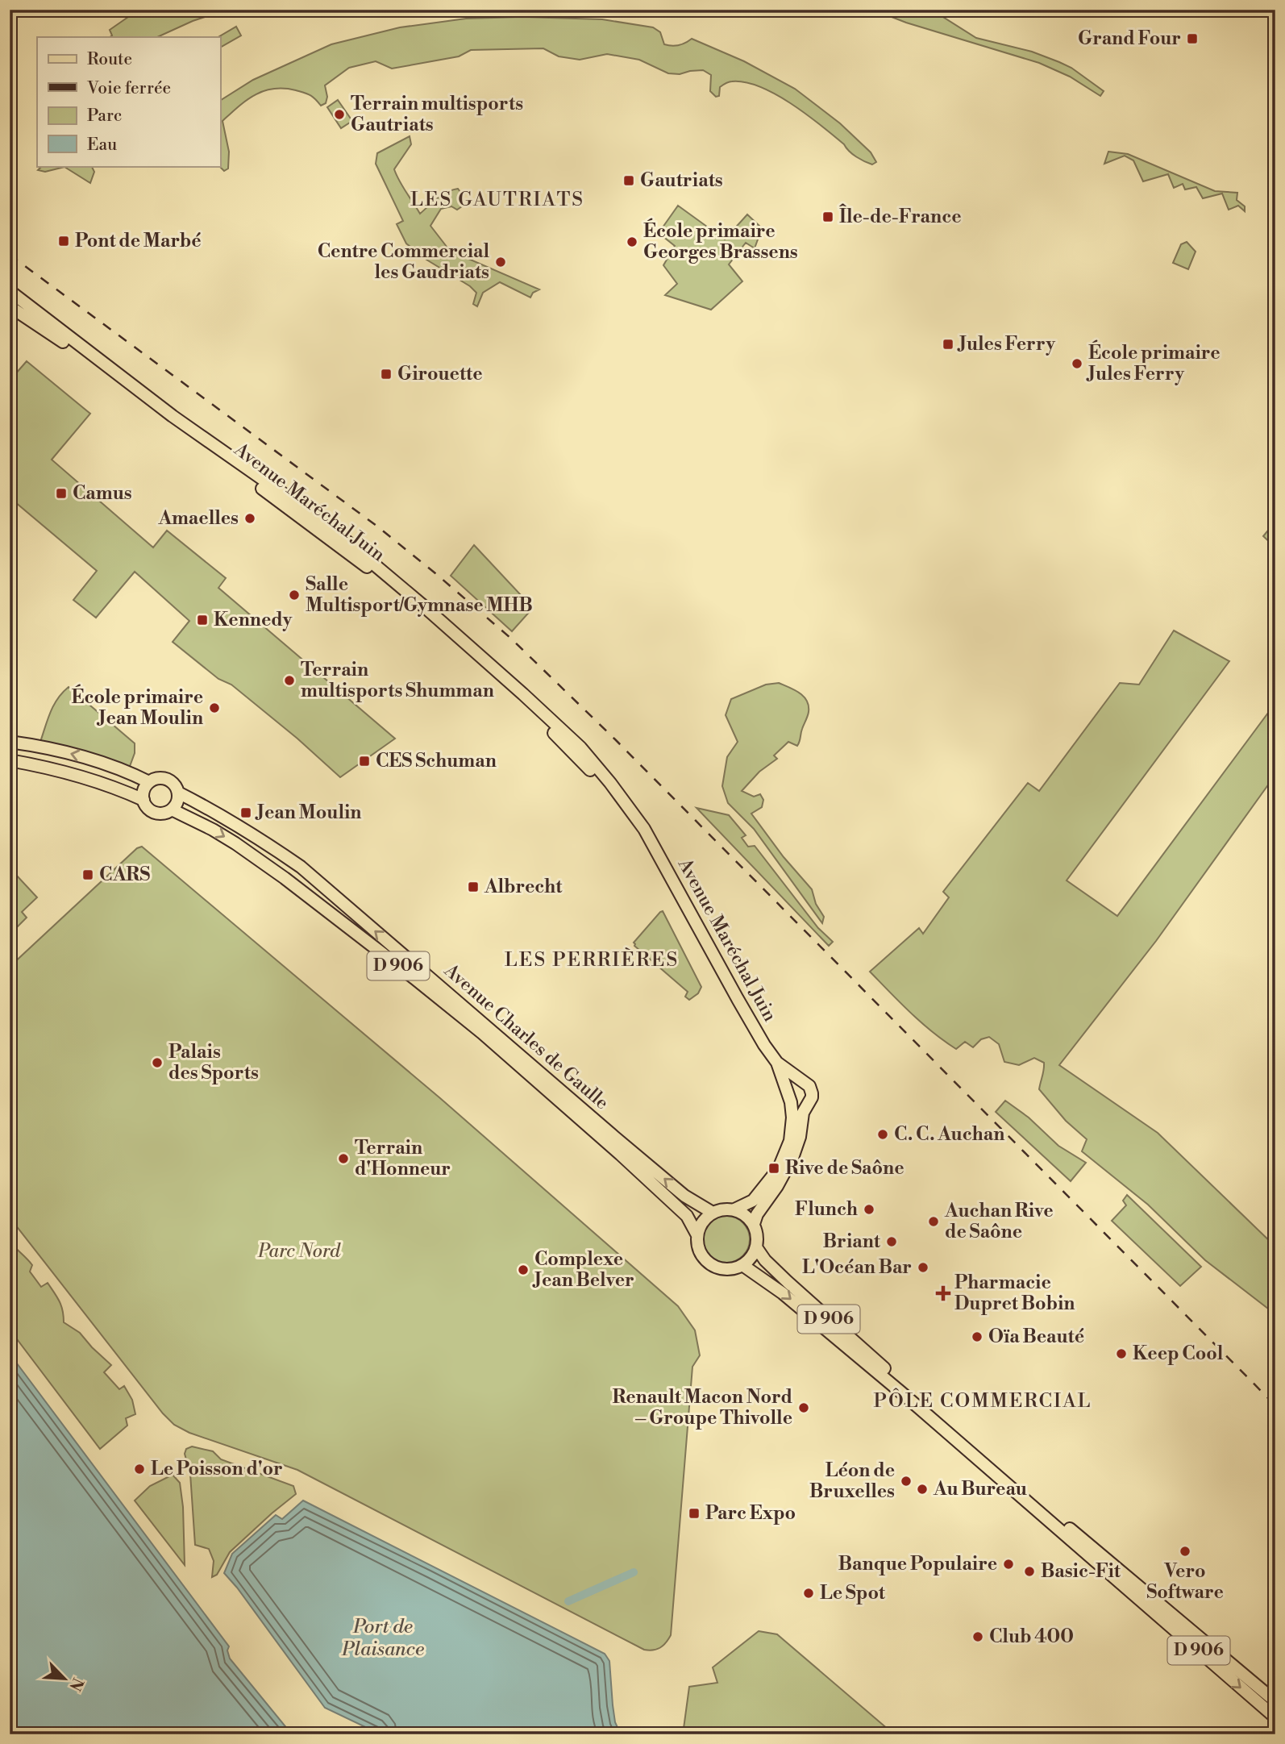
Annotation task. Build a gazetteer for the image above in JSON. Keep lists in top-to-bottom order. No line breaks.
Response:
{"streets":{"main road":["Avenue Maréchal Juin","D 906","Avenue Charles de Gaulle"]},"crossings":[["Avenue Maréchal Juin","D 906"],["Avenue Maréchal Juin","Avenue Charles de Gaulle"],["D 906","Avenue Charles de Gaulle"]],"districts":["LES GAUTRIATS","LES PERRIÈRES","PÔLE COMMERCIAL"],"water":["Port de Plaisance"],"parks":["Parc Nord"],"places":{"transit":["Grand Four","Gautriats","Île-de-France","Pont de Marbé","Jules Ferry","Girouette","Camus","Kennedy","CES Schuman","Jean Moulin","CARS","Albrecht","Rive de Saône","Parc Expo"],"other":["Terrain multisports Gautriats","École primaire Georges Brassens","Centre Commercial les Gaudriats","École primaire Jules Ferry","Amaelles","Salle Multisport/Gymnase MHB","Terrain multisports Shumman","École primaire Jean Moulin","Palais des Sports","C. C. Auchan","Terrain d'Honneur","Flunch","Auchan Rive de Saône","Briant","L'Océan Bar","Complexe Jean Belver","Oïa Beauté","Keep Cool","Renault Macon Nord – Groupe Thivolle","Le Poisson d'or","Léon de Bruxelles","Au Bureau","Vero Software","Banque Populaire","Basic-Fit","Le Spot","Club 400"],"health":["Pharmacie Dupret Bobin"]},"legend":["Route","Voie ferrée","Parc","Eau"],"north":"bottom right"}
